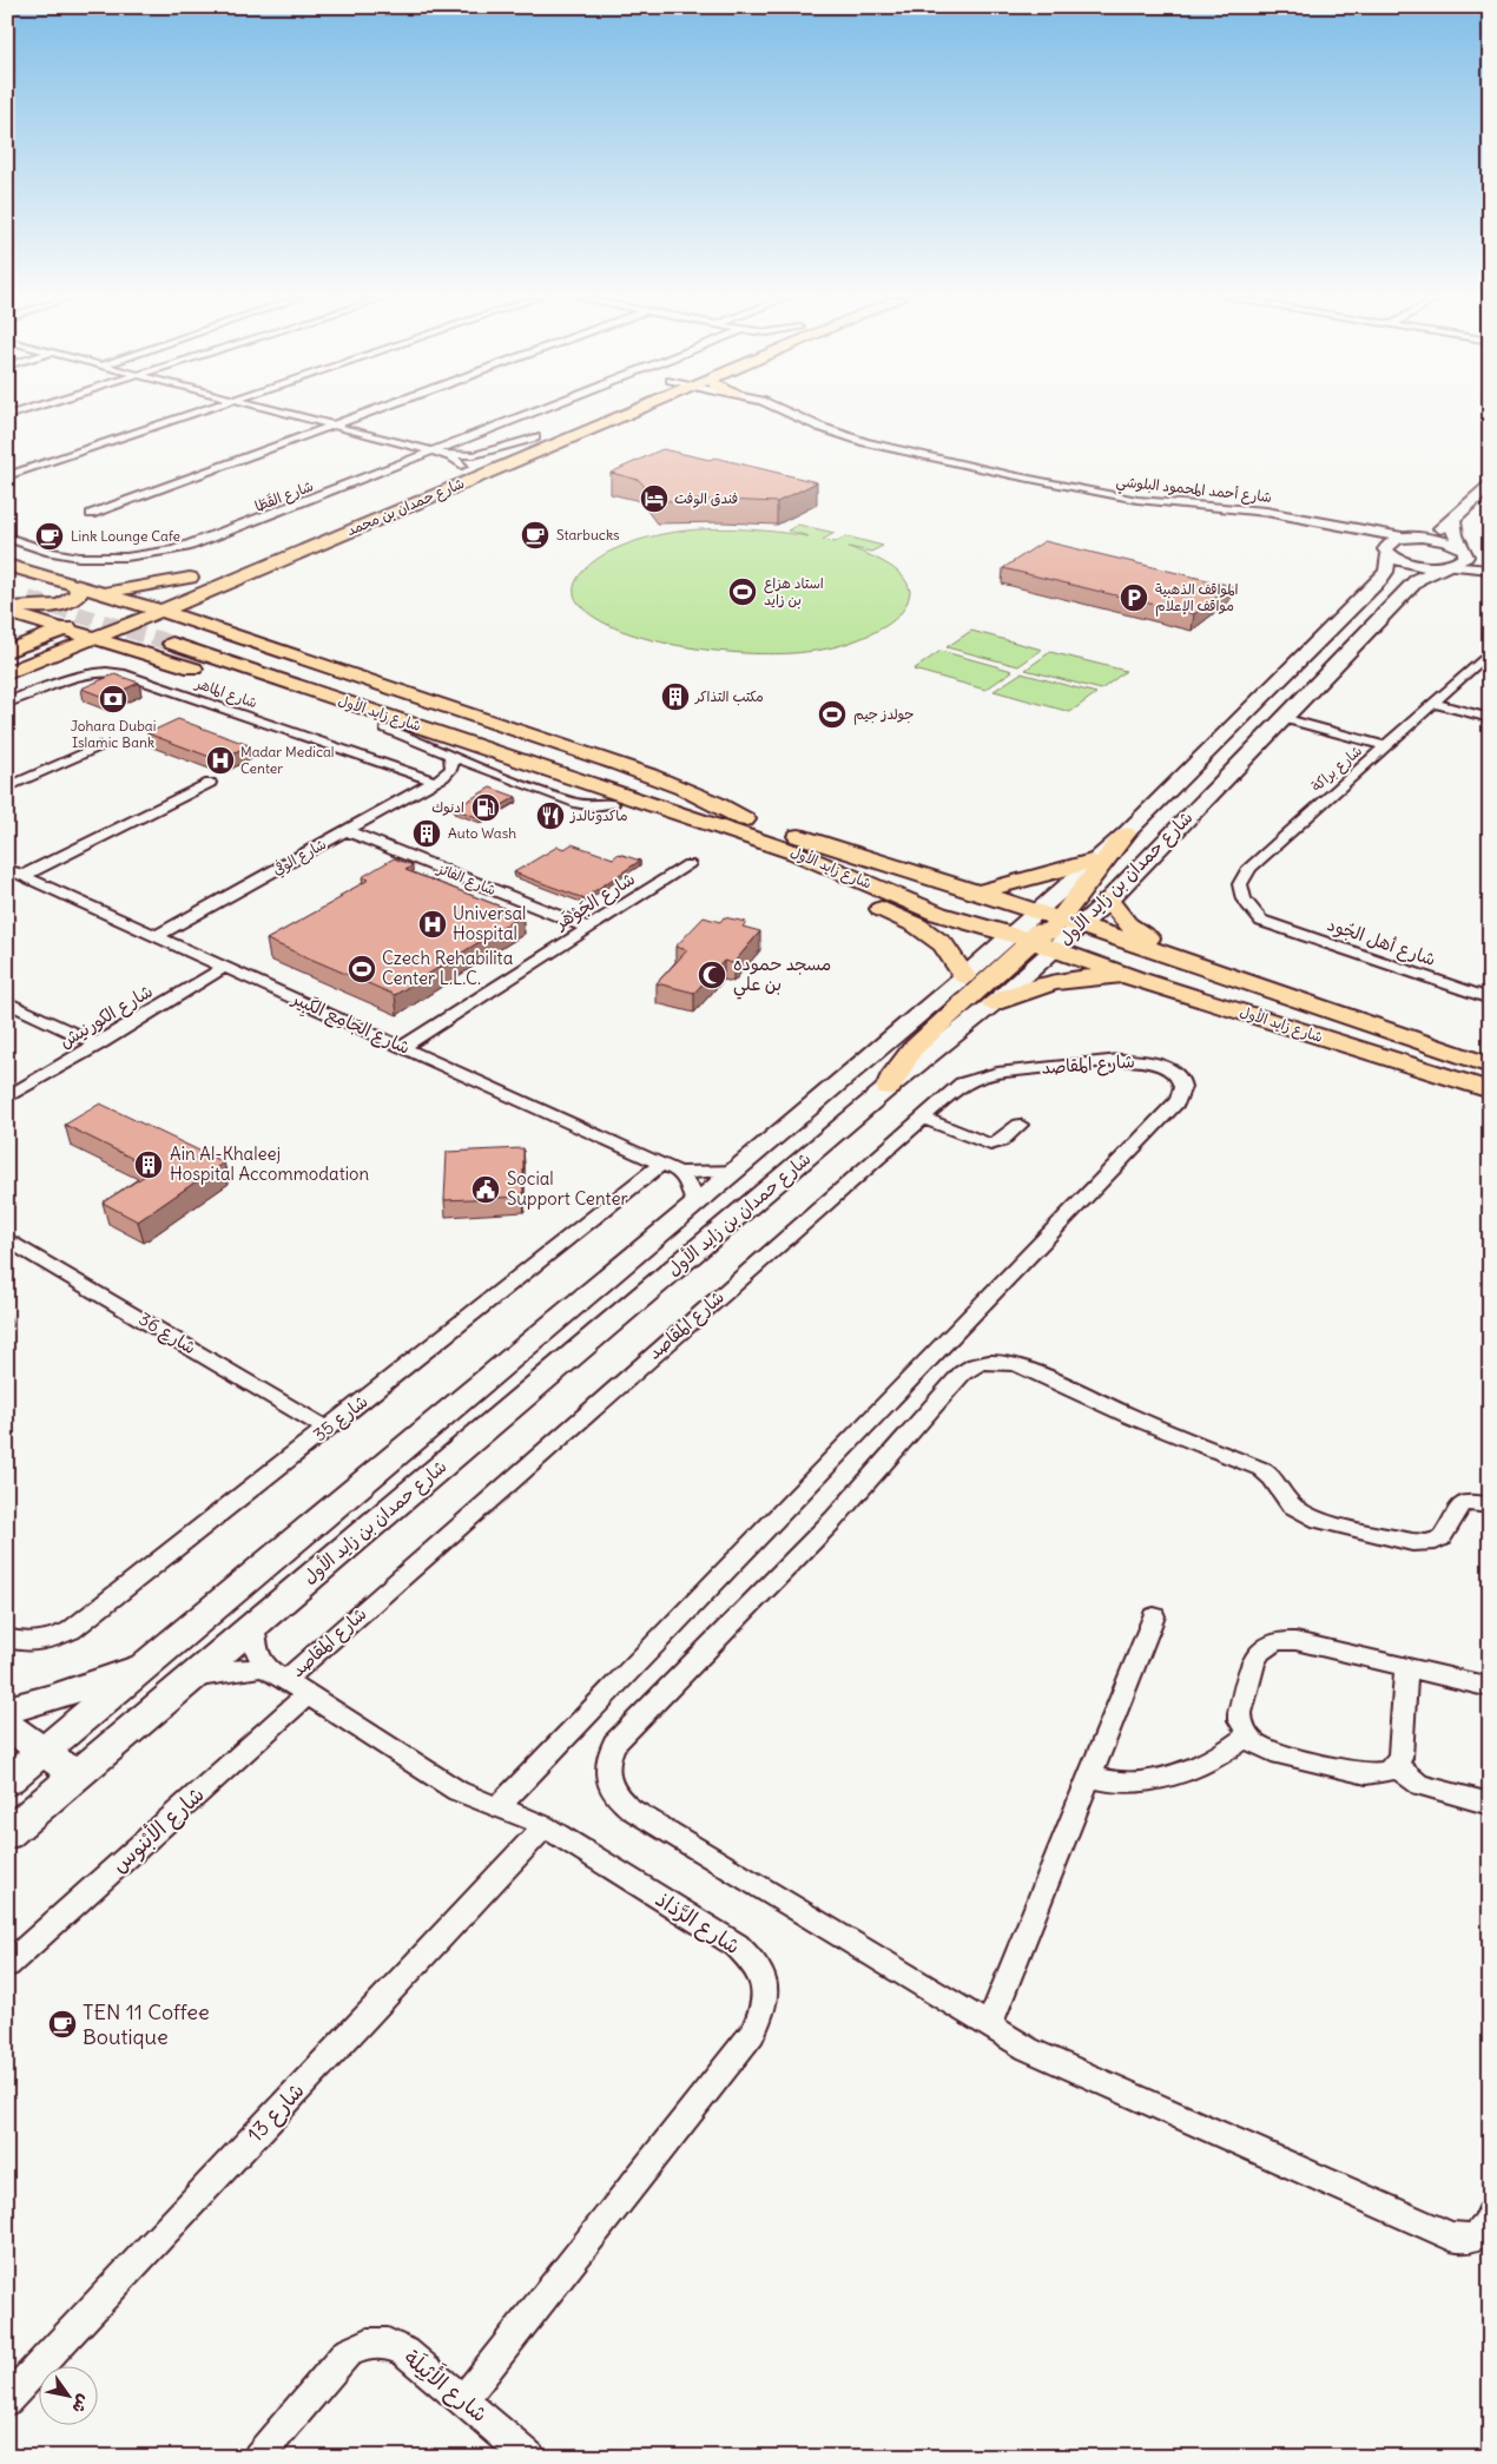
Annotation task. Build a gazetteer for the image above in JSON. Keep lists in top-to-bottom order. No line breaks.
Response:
{"streets":{"main road":["شارع حمدان بن محمد","شارع زايد الأول","شارع حمدان بن زايد الأول"],"street":["شارع أحمد المحمود البلوشي","شارع القَطَا","شارع الماهر","شارع براكة","شارع الوفي","شارع الفائز","شارع الجَوْهَر","شارع أهل الجُود","شارع الكورنيش","شارع الجَامِع الكَبِير","شارع المقاصد","شارع 36","شارع 35","شارع الأبْنوس","شارع الرَّذاذ","شارع 13","شارع الأَثِيلَة"]},"crossings":[["شارع أحمد المحمود البلوشي","شارع حمدان بن زايد الأول"],["شارع الماهر","شارع الوفي"],["شارع زايد الأول","شارع حمدان بن زايد الأول"],["شارع براكة","شارع أهل الجُود"],["شارع الوفي","شارع الفائز"],["شارع الوفي","شارع الجَامِع الكَبِير"],["شارع حمدان بن زايد الأول","شارع الجَامِع الكَبِير"],["شارع الفائز","شارع الجَوْهَر"],["شارع الجَوْهَر","شارع الجَامِع الكَبِير"],["شارع الكورنيش","شارع الجَامِع الكَبِير"],["شارع الجَامِع الكَبِير","شارع 35"],["شارع المقاصد","شارع الرَّذاذ"],["شارع 36","شارع 35"],["شارع الأبْنوس","شارع الرَّذاذ"],["شارع الرَّذاذ","شارع 13"],["شارع الرَّذاذ","شارع الأَثِيلَة"]],"places":{"hotel":["فندق الوفت"],"cafe":["Starbucks","Link Lounge Cafe","TEN 11 Coffee Boutique"],"sports":["استاد هزاع بن زايد","جولدز جيم","Czech Rehabilita Center L.L.C."],"parking":["المواقف الذهبية مواقف الإعلام"],"building":["مكتب التذاكر","Auto Wash","Ain Al-Khaleej Hospital Accommodation"],"bank":["Johara Dubai Islamic Bank"],"hospital":["Madar Medical Center","Universal Hospital"],"fuel station":["ادنوك"],"restaurant":["ماكدونالدز"],"mosque":["مسجد حموده بن علي"],"public building":["Social Support Center"]},"north":"bottom right"}
